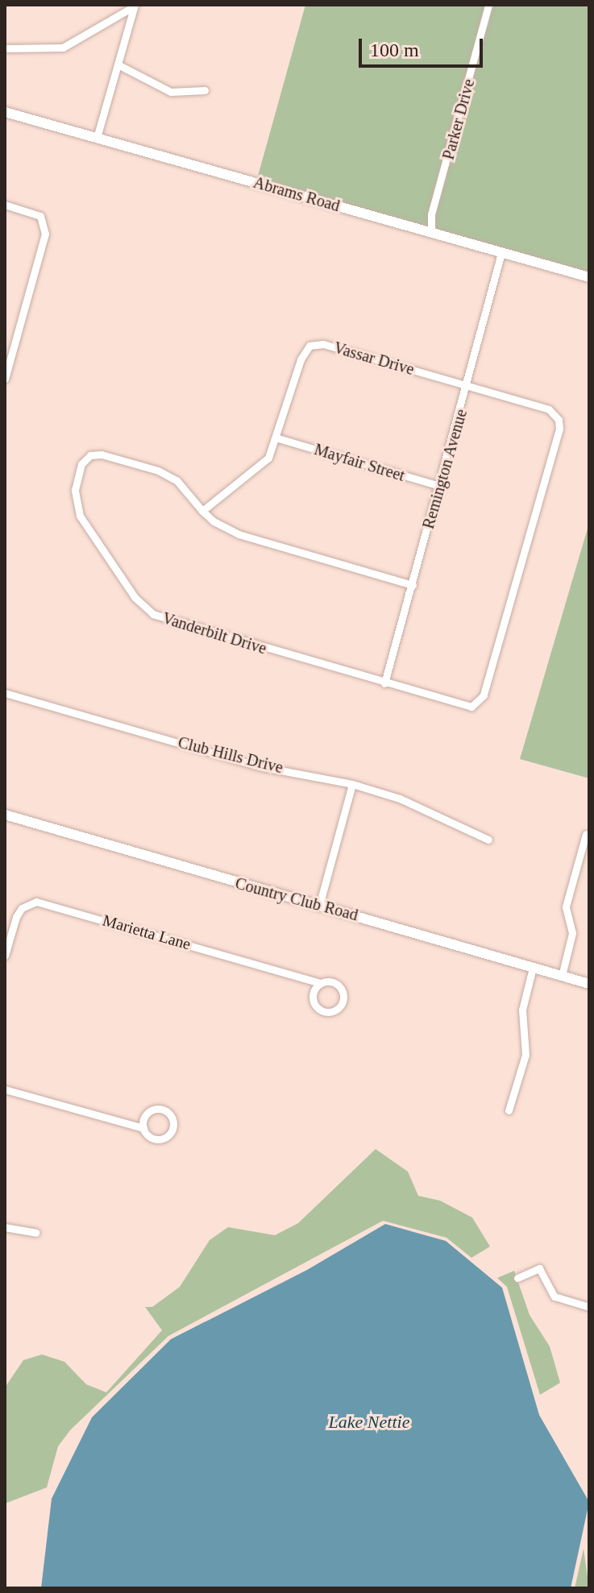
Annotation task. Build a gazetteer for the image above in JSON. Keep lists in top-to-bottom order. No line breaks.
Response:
{"streets":{"street":["Parker Drive","Abrams Road","Vassar Drive","Mayfair Street","Remington Avenue","Vanderbilt Drive","Club Hills Drive","Country Club Road","Marietta Lane"]},"crossings":[["Parker Drive","Abrams Road"],["Abrams Road","Remington Avenue"],["Vassar Drive","Mayfair Street"],["Vassar Drive","Remington Avenue"],["Vassar Drive","Vanderbilt Drive"],["Mayfair Street","Remington Avenue"],["Remington Avenue","Vanderbilt Drive"]],"water":["Lake Nettie"],"scale_bar":"100 m"}
